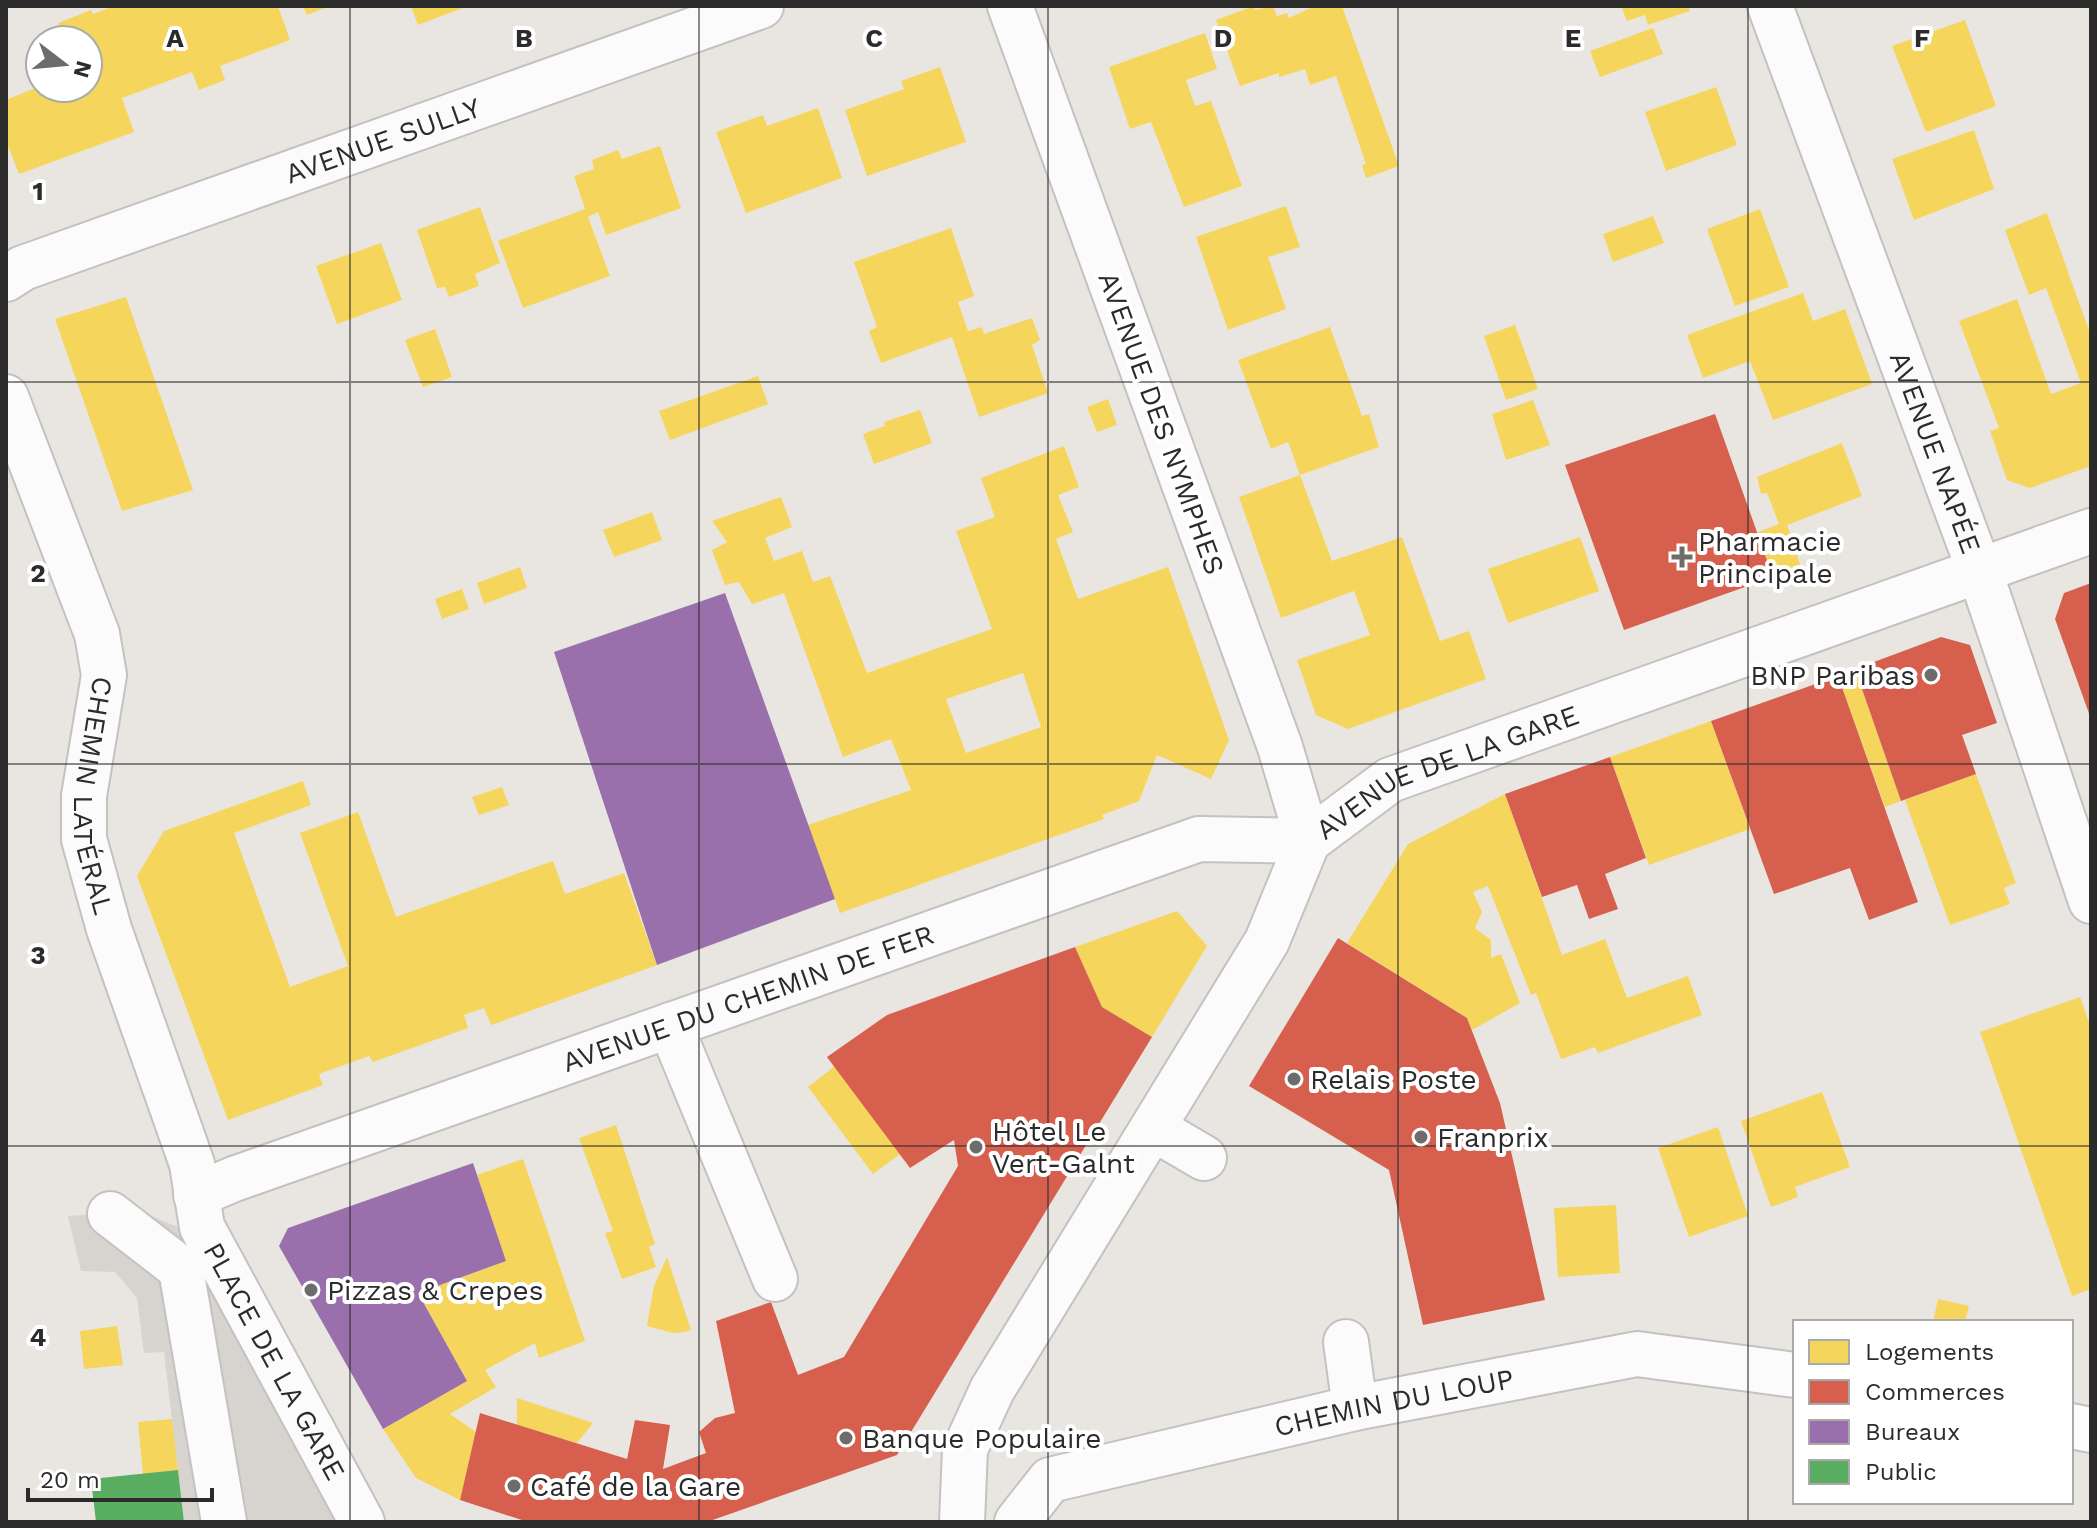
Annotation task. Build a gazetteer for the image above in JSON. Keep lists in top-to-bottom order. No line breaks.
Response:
{"streets":{"street":["AVENUE SULLY","AVENUE DES NYMPHES","AVENUE NAPÉE","AVENUE DE LA GARE","CHEMIN LATÉRAL","AVENUE DU CHEMIN DE FER","PLACE DE LA GARE","CHEMIN DU LOUP"]},"crossings":[["AVENUE DES NYMPHES","AVENUE DE LA GARE"],["AVENUE DES NYMPHES","AVENUE DU CHEMIN DE FER"],["AVENUE NAPÉE","AVENUE DE LA GARE"],["AVENUE DE LA GARE","AVENUE DU CHEMIN DE FER"],["CHEMIN LATÉRAL","AVENUE DU CHEMIN DE FER"],["CHEMIN LATÉRAL","PLACE DE LA GARE"],["AVENUE DU CHEMIN DE FER","PLACE DE LA GARE"]],"places":{"health":["Pharmacie Principale"],"other":["BNP Paribas","Relais Poste","Franprix","Hôtel Le Vert-Galnt","Pizzas & Crepes","Banque Populaire","Café de la Gare"]},"legend":["Logements","Commerces","Bureaux","Public"],"scale_bar":"20 m","north":"right","grid":{"columns":["A","B","C","D","E","F"],"rows":["1","2","3","4"]}}
